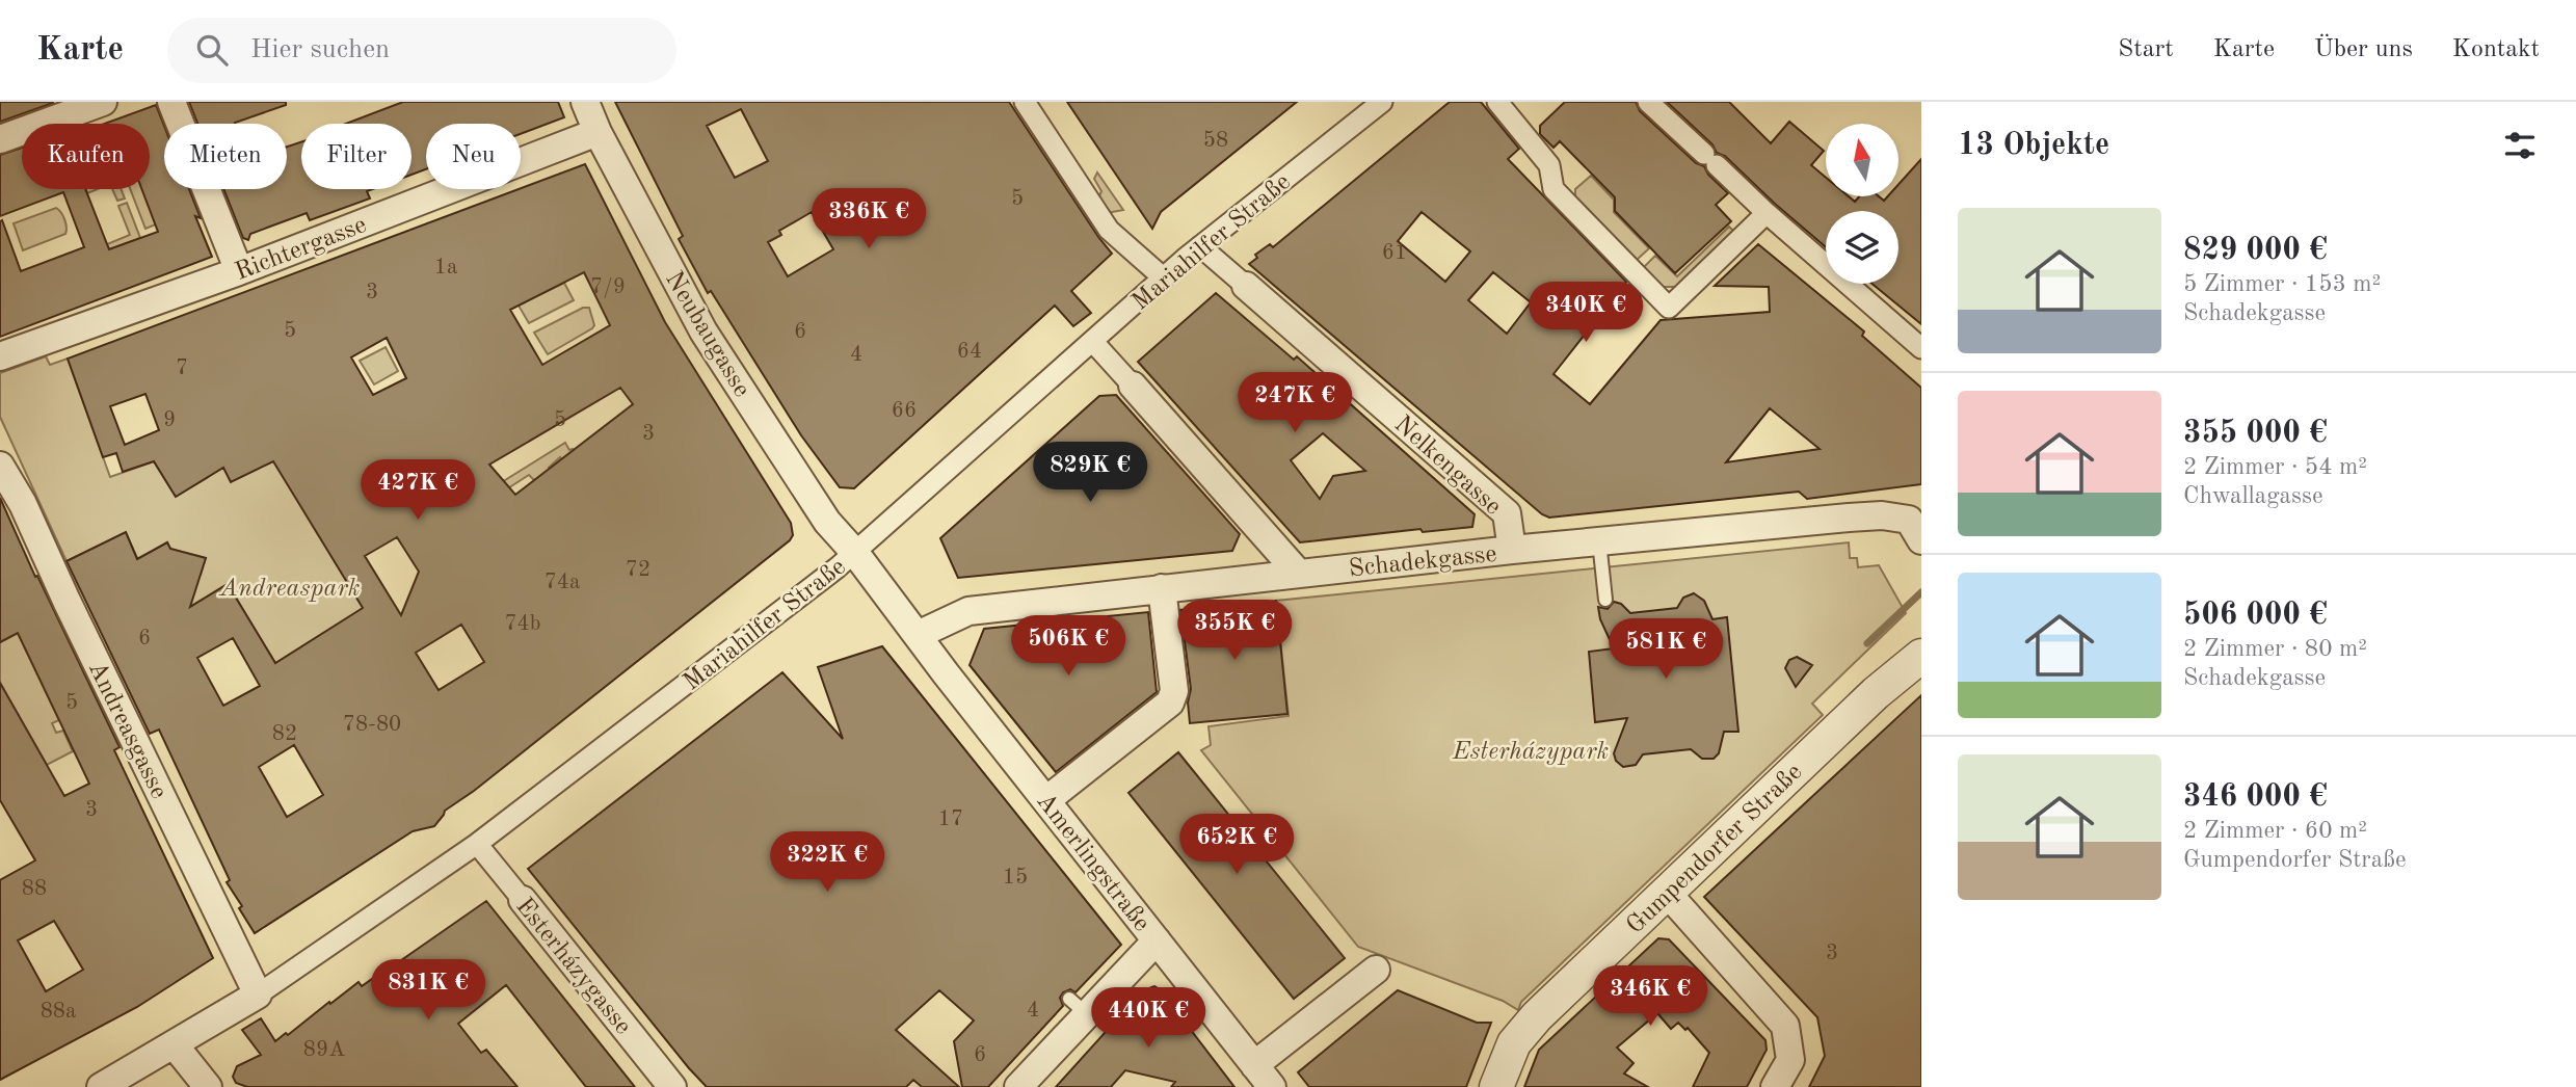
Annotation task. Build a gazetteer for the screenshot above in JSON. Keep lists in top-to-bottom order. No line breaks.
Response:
{"streets":{"street":["Mariahilfer Straße","Richtergasse","Neubaugasse","Nelkengasse","Schadekgasse","Andreasgasse","Gumpendorfer Straße","Amerlingstraße","Esterházygasse"]},"crossings":[["Mariahilfer Straße","Neubaugasse"],["Mariahilfer Straße","Nelkengasse"],["Mariahilfer Straße","Andreasgasse"],["Mariahilfer Straße","Esterházygasse"],["Richtergasse","Neubaugasse"],["Neubaugasse","Schadekgasse"],["Neubaugasse","Amerlingstraße"],["Nelkengasse","Schadekgasse"],["Schadekgasse","Amerlingstraße"]],"parks":["Andreaspark","Esterházypark"],"house_numbers":["58","5","61","1a","7/9","3","5","6","64","4","7","66","9","5","3","72","74a","74b","6","5","78-80","82","3","17","15","88","3","4","88a","89A","6"],"north":"top","page":{"header":"Karte","search":"Hier suchen","nav":["Start","Karte","Über uns","Kontakt"],"heading":"13 Objekte","chip":["Kaufen","Mieten","Filter","Neu"],"price":["336K €","340K €","247K €","829K €","427K €","355K €","506K €","581K €","652K €","322K €","831K €","346K €","440K €"],"list":[{"name":"829 000 €","note":"5 Zimmer · 153 m² · Schadekgasse"},{"name":"355 000 €","note":"2 Zimmer · 54 m² · Chwallagasse"},{"name":"506 000 €","note":"2 Zimmer · 80 m² · Schadekgasse"},{"name":"346 000 €","note":"2 Zimmer · 60 m² · Gumpendorfer Straße"}]}}
